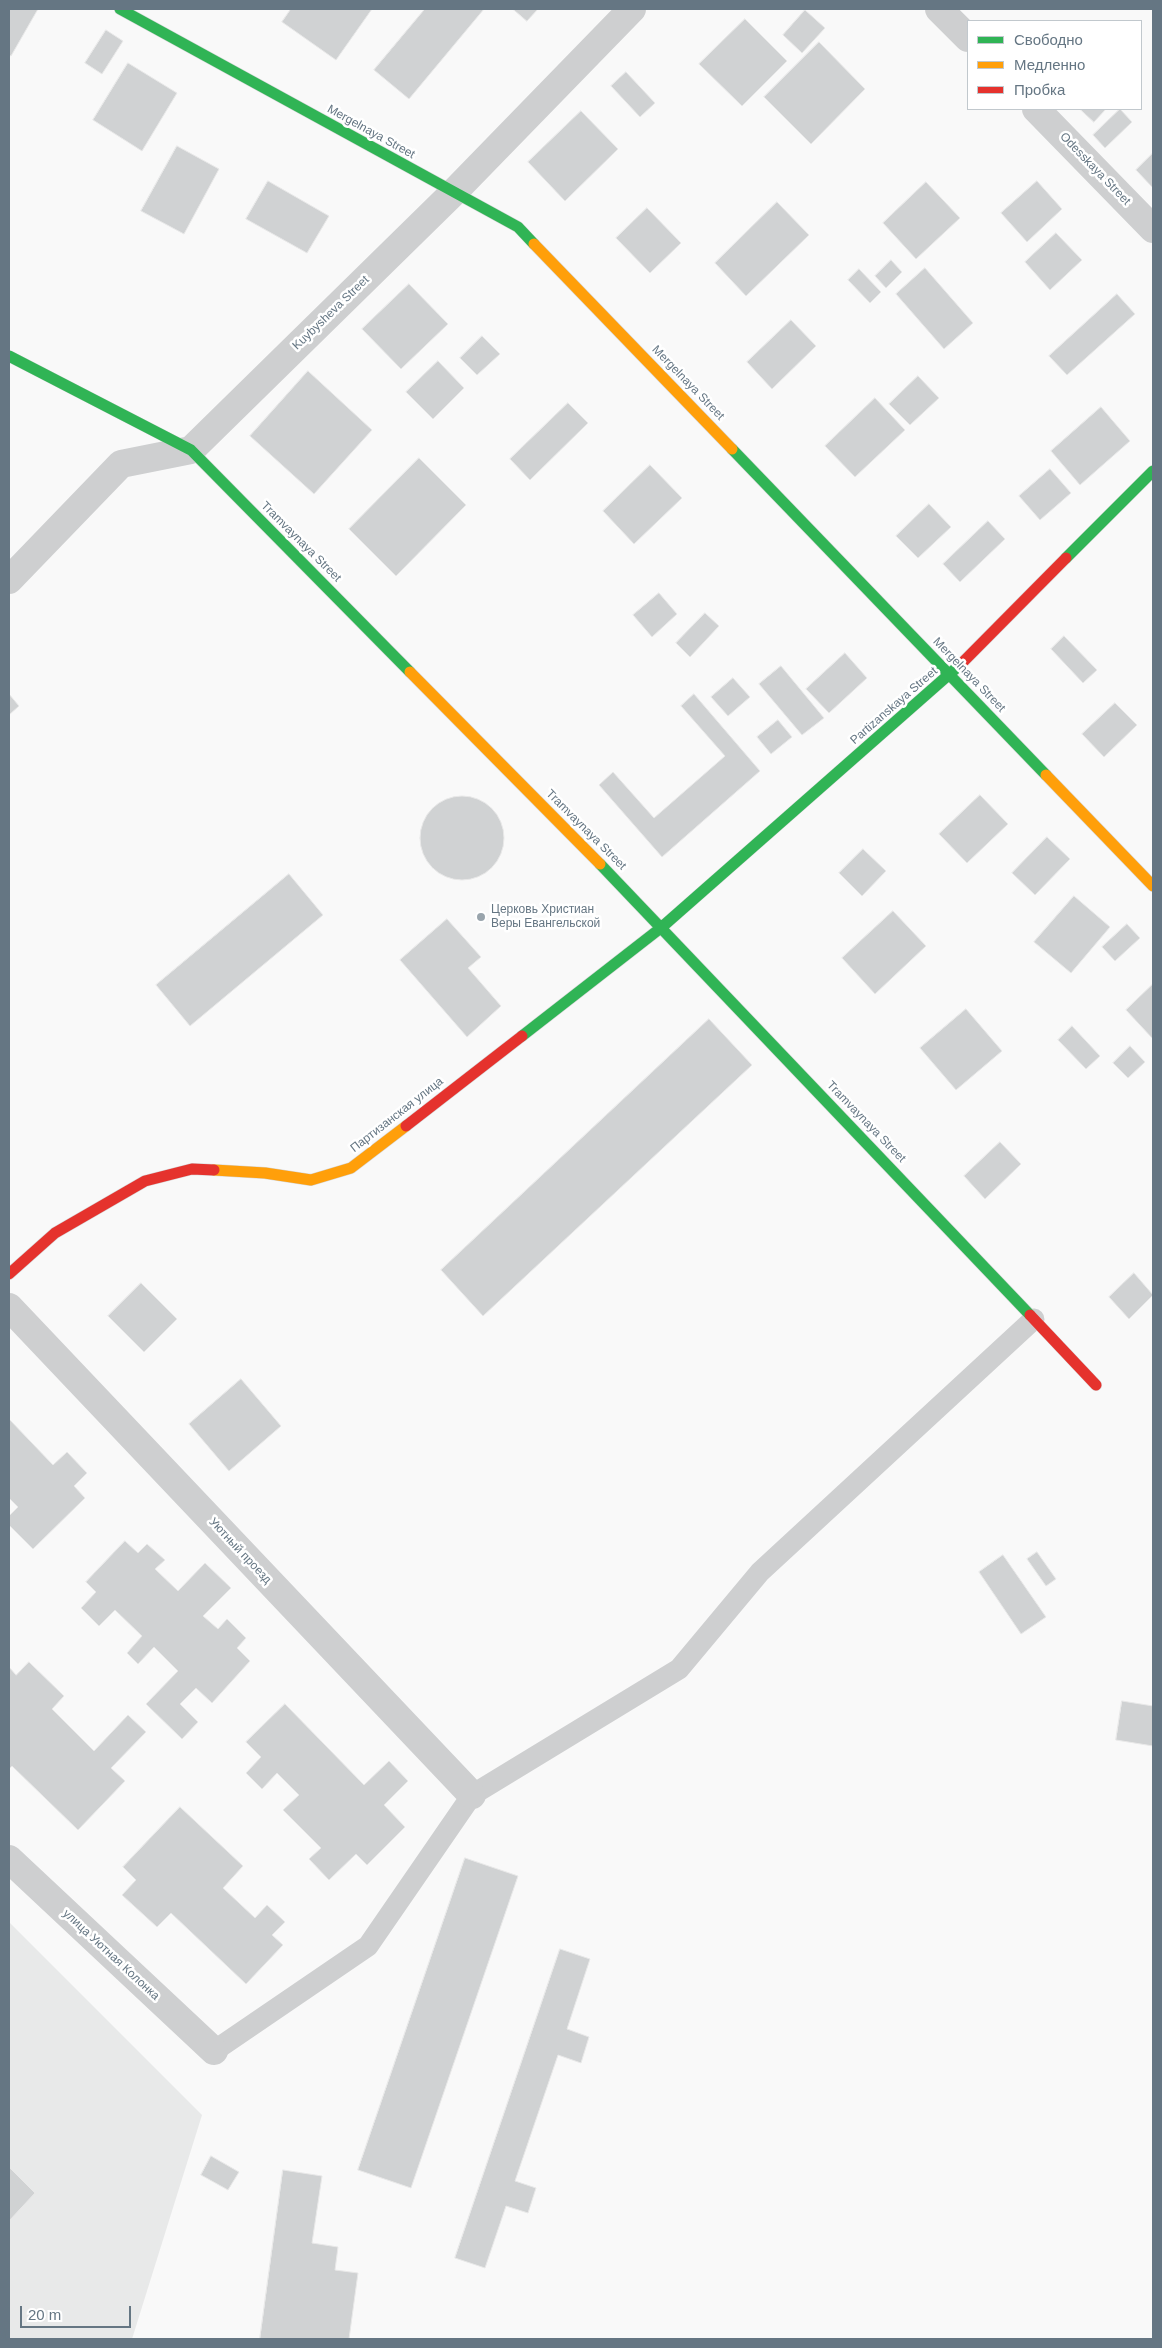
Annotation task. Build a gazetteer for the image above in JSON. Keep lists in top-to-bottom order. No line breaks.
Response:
{"streets":{"street":["Mergelnaya Street","Odesskaya Street","Kuybysheva Street","Tramvaynaya Street","Partizanskaya Street","Партизанская улица","Уютный проезд","улица Уютная Колонка"]},"crossings":[["Mergelnaya Street","Kuybysheva Street"],["Mergelnaya Street","Partizanskaya Street"],["Kuybysheva Street","Tramvaynaya Street"],["Tramvaynaya Street","Partizanskaya Street"],["Tramvaynaya Street","Партизанская улица"],["Partizanskaya Street","Партизанская улица"]],"places":["Церковь Христиан Веры Евангельской"],"legend":["Свободно","Медленно","Пробка"],"scale_bar":"20 m"}
